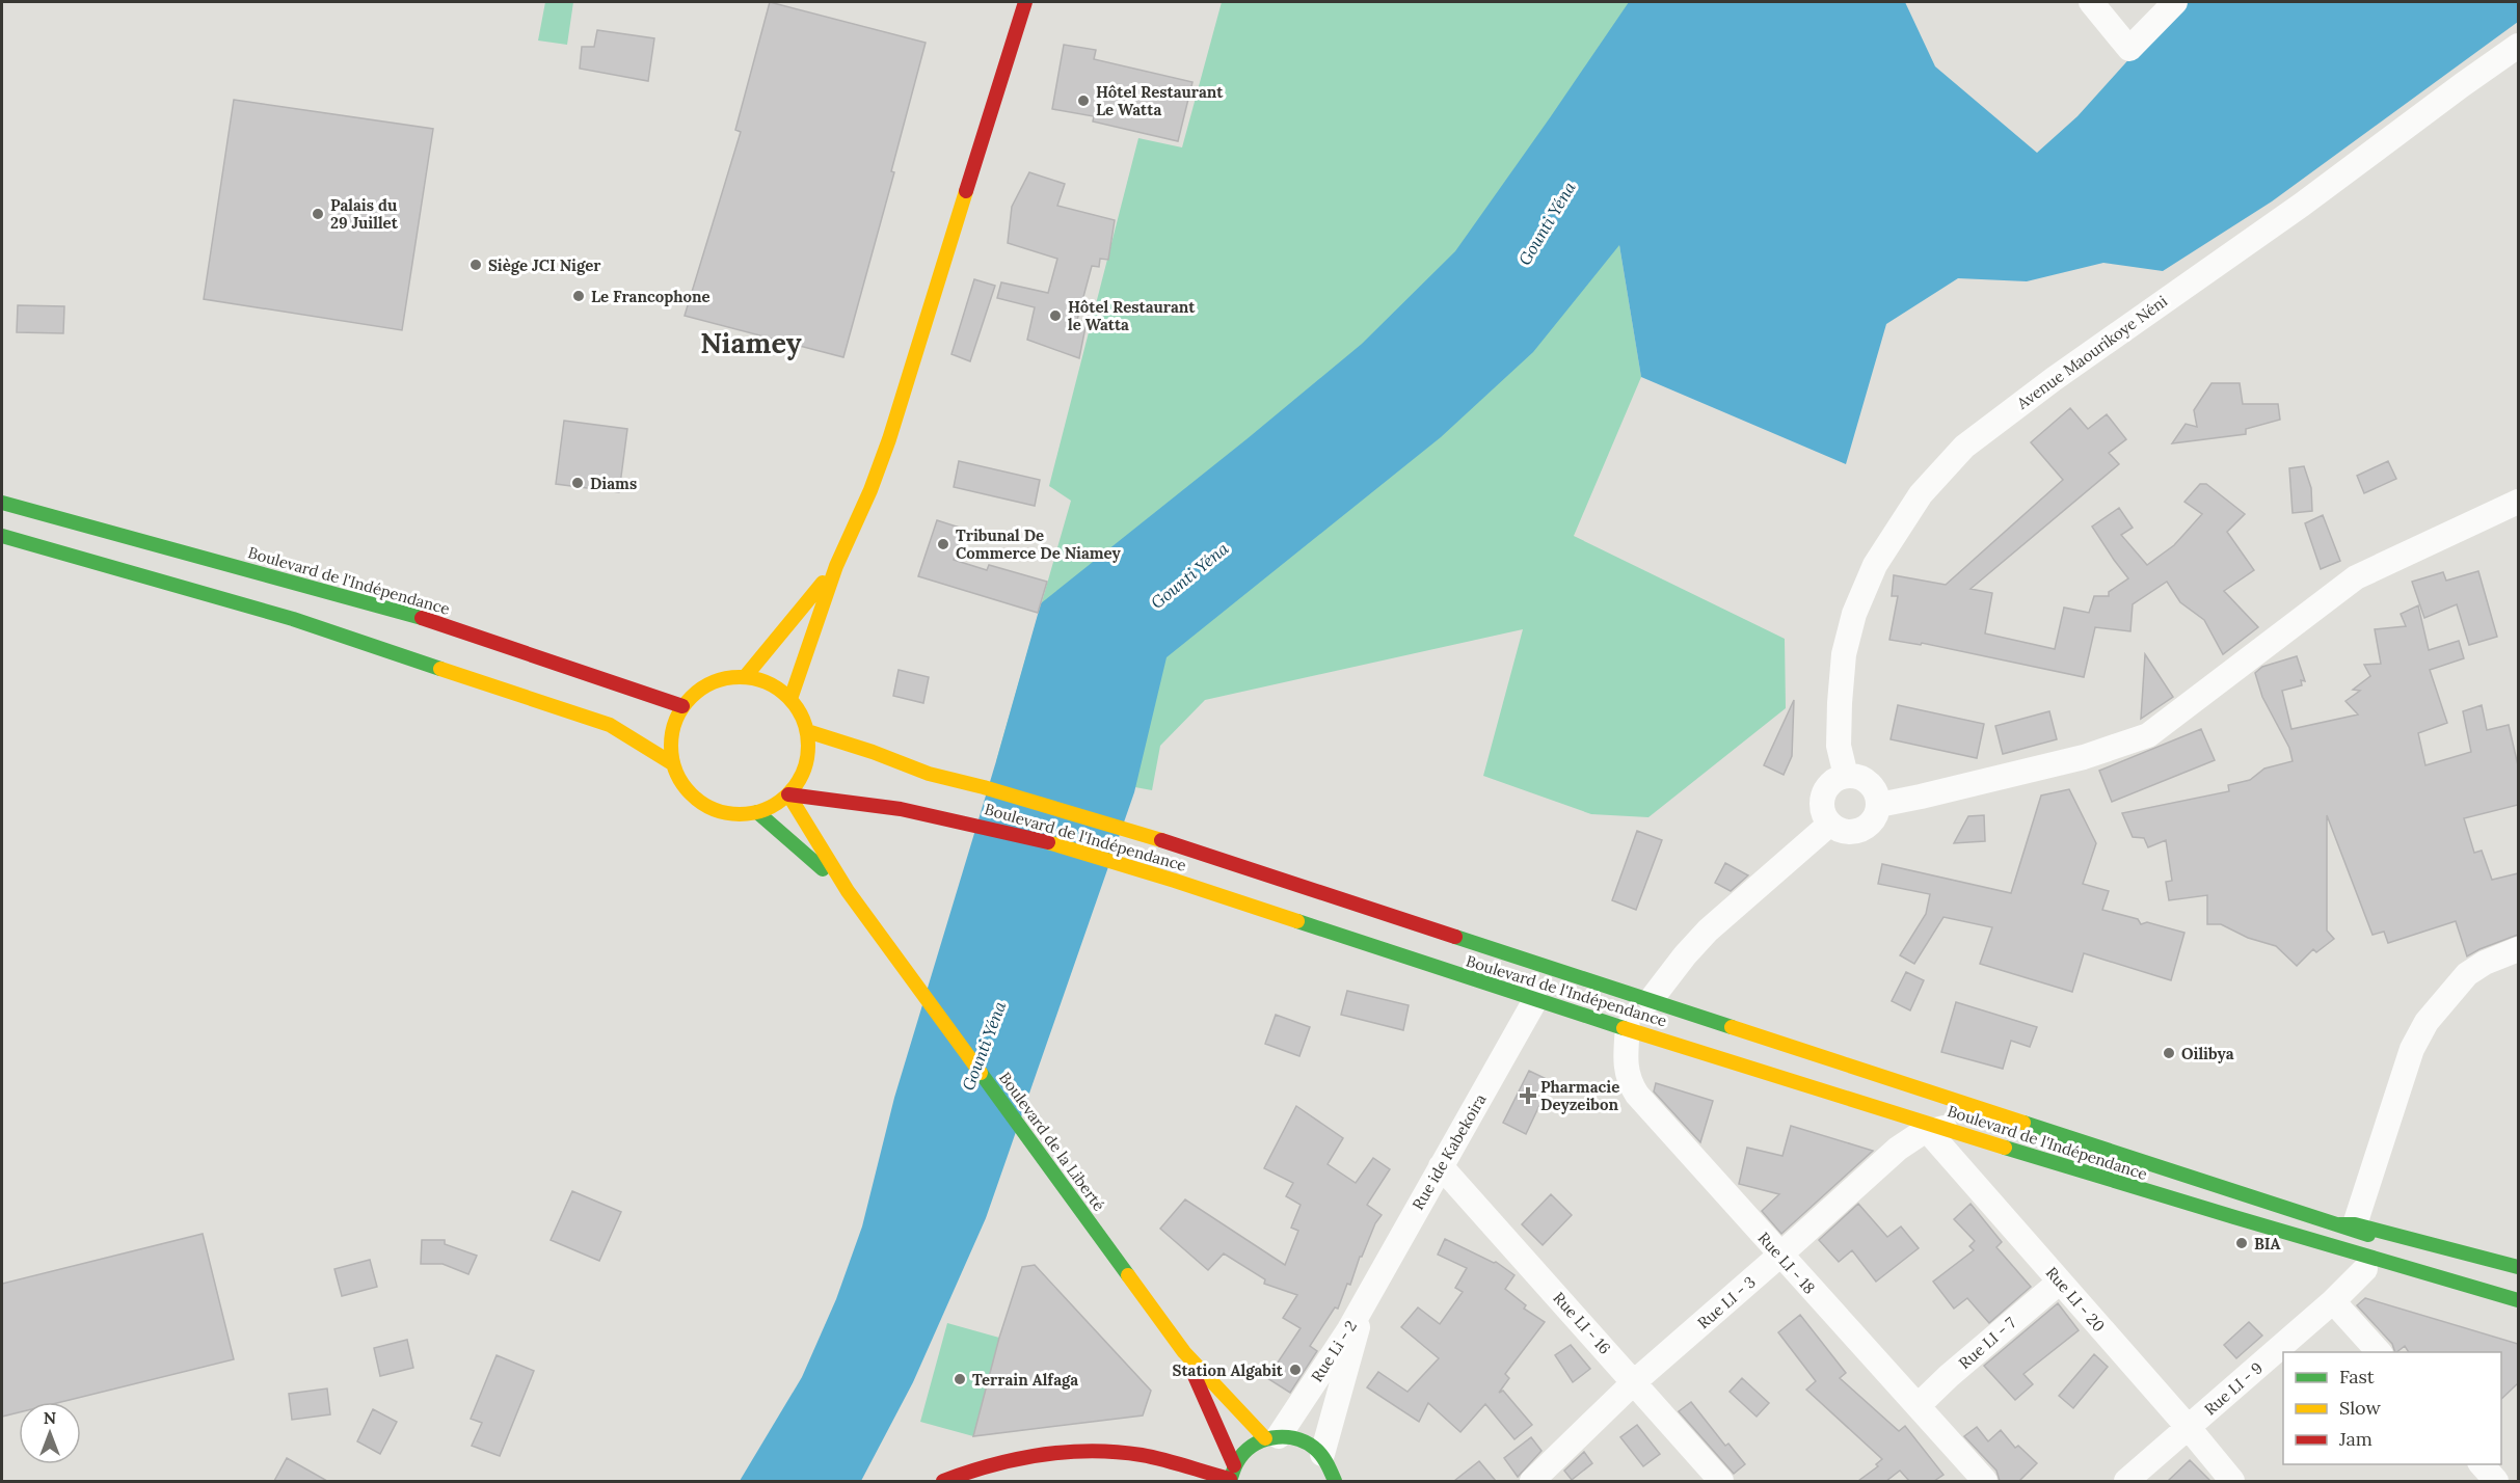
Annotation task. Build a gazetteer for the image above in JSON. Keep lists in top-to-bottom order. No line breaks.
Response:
{"streets":{"main road":["Boulevard de l'Indépendance","Boulevard de la Liberté"],"street":["Avenue Maourikoye Néni","Rue ide Kabekoira","Rue LI - 18","Rue LI - 20","Rue LI - 3","Rue LI - 16","Rue LI - 7","Rue Li - 2","Rue LI - 9"]},"crossings":[["Boulevard de l'Indépendance","Boulevard de la Liberté"],["Boulevard de l'Indépendance","Rue ide Kabekoira"],["Boulevard de l'Indépendance","Rue LI - 18"],["Boulevard de l'Indépendance","Rue LI - 20"],["Boulevard de l'Indépendance","Rue LI - 3"],["Boulevard de l'Indépendance","Rue LI - 9"],["Boulevard de la Liberté","Rue Li - 2"],["Rue ide Kabekoira","Rue LI - 16"],["Rue ide Kabekoira","Rue Li - 2"],["Rue LI - 18","Rue LI - 3"],["Rue LI - 18","Rue LI - 7"],["Rue LI - 20","Rue LI - 3"],["Rue LI - 20","Rue LI - 7"],["Rue LI - 20","Rue LI - 9"],["Rue LI - 3","Rue LI - 16"]],"districts":["Niamey"],"water":["Gounti Yéna"],"places":{"other":["Hôtel Restaurant Le Watta","Palais du 29 Juillet","Siège JCI Niger","Le Francophone","Hôtel Restaurant le Watta","Diams","Tribunal De Commerce De Niamey","Oilibya","BIA","Station Algabit","Terrain Alfaga"],"health":["Pharmacie Deyzeibon"]},"legend":["Fast","Slow","Jam"],"north":"top"}
